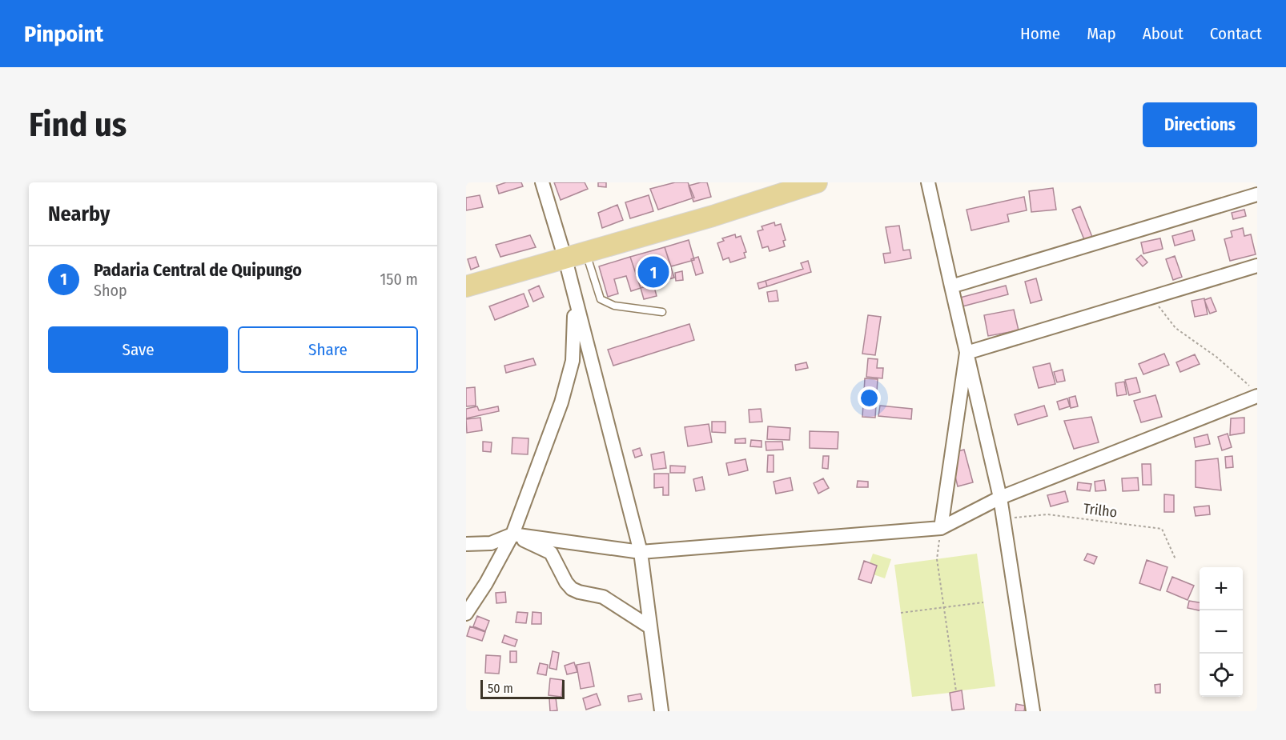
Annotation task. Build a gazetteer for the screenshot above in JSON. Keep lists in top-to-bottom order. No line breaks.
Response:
{"streets":{"path":["Trilho"]},"scale_bar":"50 m","page":{"header":"Pinpoint","nav":["Home","Map","About","Contact"],"buttons":["Directions",["Save","Share"]],"title":"Find us","heading":"Nearby","list":[{"mark":"1","name":"Padaria Central de Quipungo","note":"Shop","value":"150 m"}],"pins":"1","map_buttons":["+","−"],"scale":"50 m"}}
